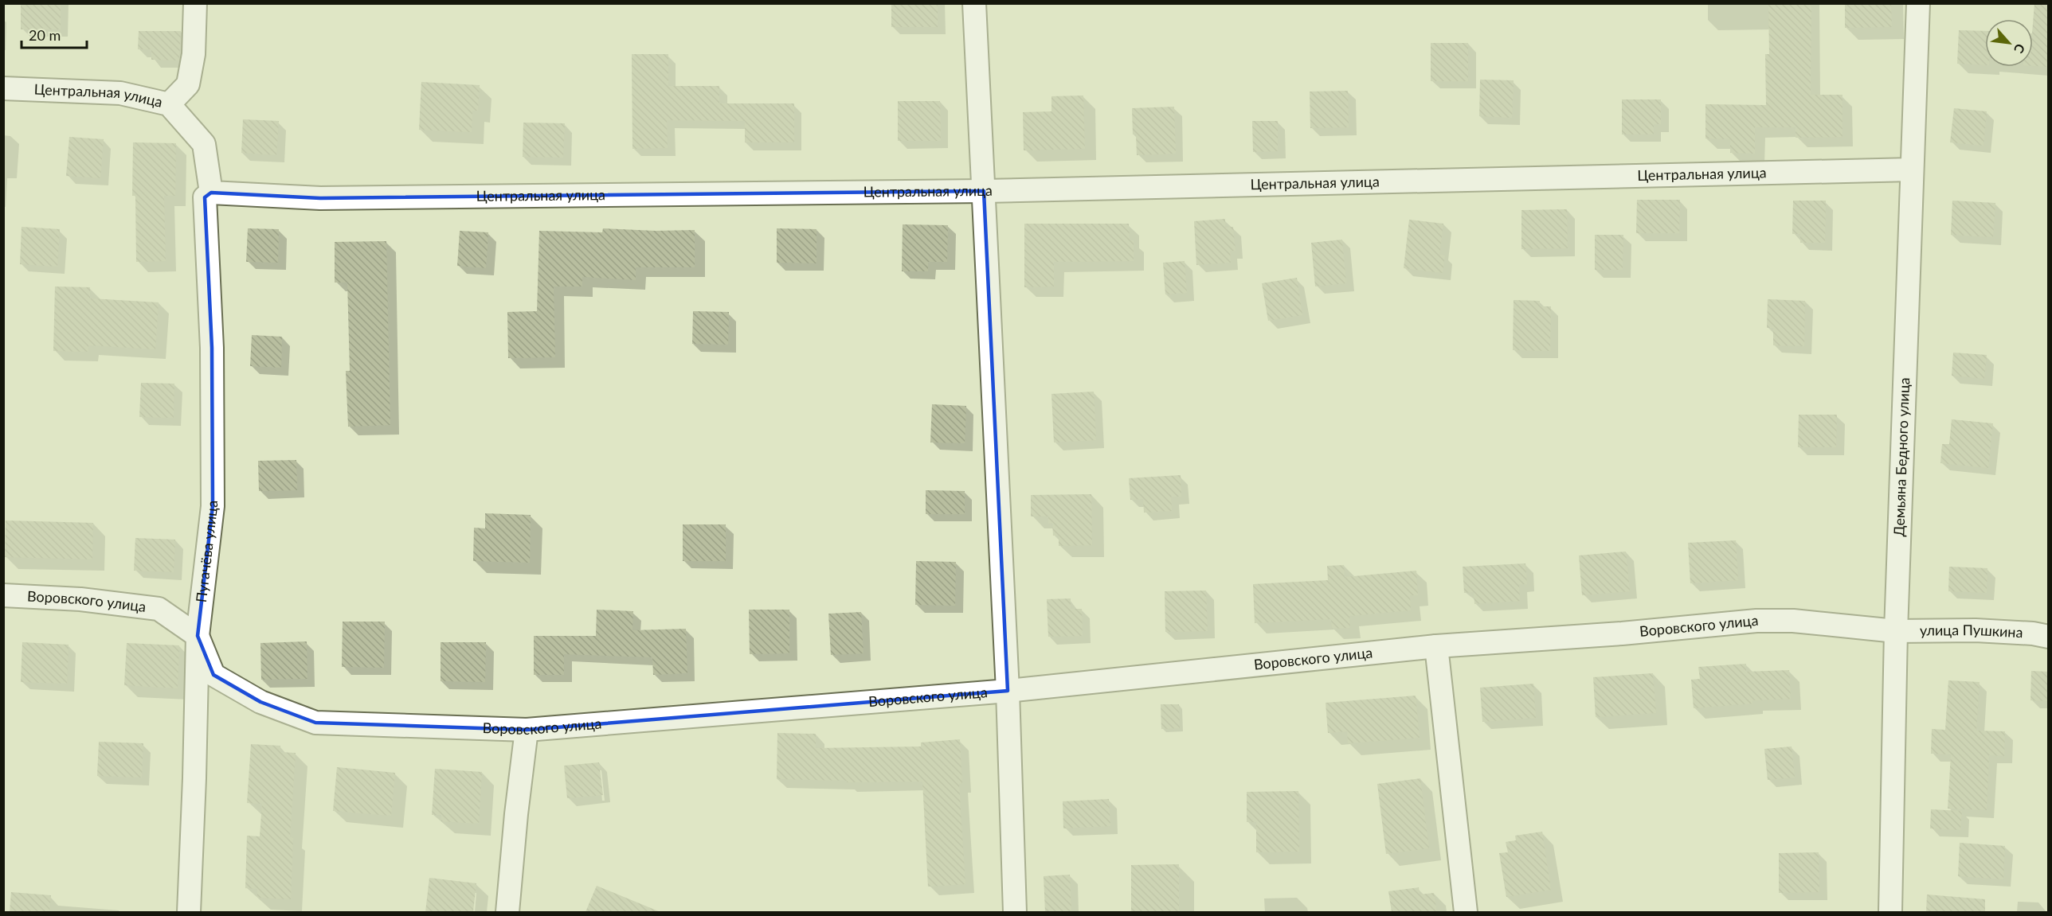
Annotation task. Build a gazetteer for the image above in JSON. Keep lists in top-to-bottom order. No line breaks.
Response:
{"streets":{"street":["Центральная улица","Демьяна Бедного улица","Пугачёва улица","Воровского улица","улица Пушкина"]},"crossings":[["Центральная улица","Демьяна Бедного улица"],["Центральная улица","Пугачёва улица"],["Демьяна Бедного улица","Воровского улица"],["Демьяна Бедного улица","улица Пушкина"],["Пугачёва улица","Воровского улица"],["Воровского улица","улица Пушкина"]],"scale_bar":"20 m","north":"bottom right"}
